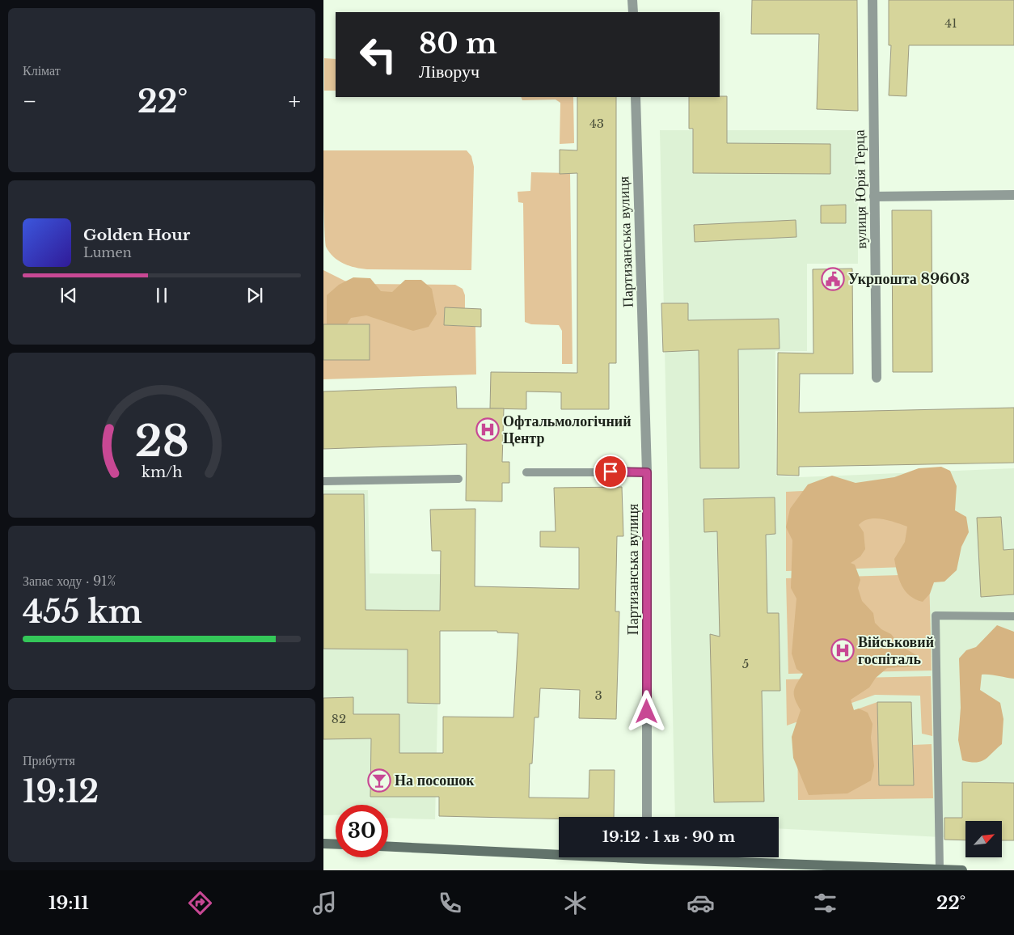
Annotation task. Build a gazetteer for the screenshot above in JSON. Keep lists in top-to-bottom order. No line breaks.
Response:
{"streets":{"street":["вулиця Юрія Герца","Партизанська вулиця"]},"places":{"public building":["Укрпошта 89603"],"hospital":["Офтальмологічний Центр","Військовий госпіталь"],"bar":["На посошок"]},"house_numbers":["41","43","5","3","82"],"north":"top right","page":{"tile":["Клімат",["Запас ходу · 91%","455 km"],["Прибуття","19:12"]],"turn":["80 m","Ліворуч"],"heat":["−","22°","+"],"song":["Golden Hour","Lumen"],"limit":"30","trip":"19:12 · 1 хв · 90 m","tabs":["19:11","22°"],"gauge":["28","km/h"]}}
